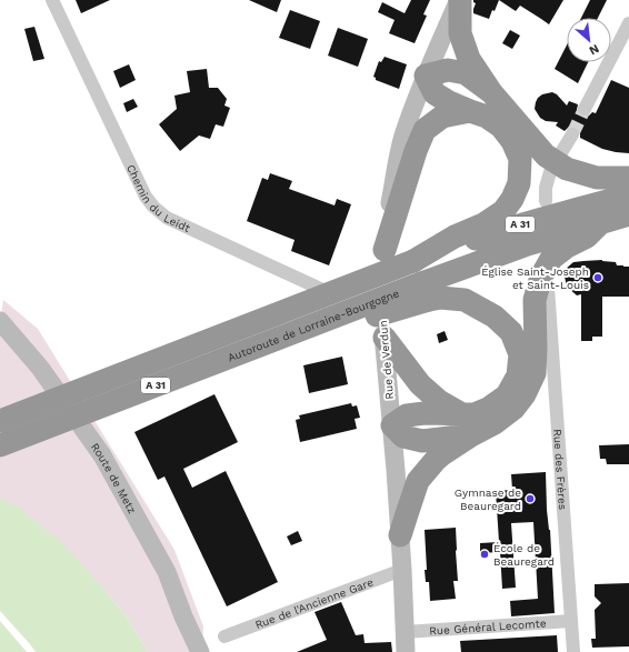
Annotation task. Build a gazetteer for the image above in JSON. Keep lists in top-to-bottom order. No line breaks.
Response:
{"streets":{"highway":["A 31","Autoroute de Lorraine-Bourgogne"],"main road":["Rue de Verdun","Route de Metz"],"street":["Chemin du Leidt","Rue des Frères","Rue de l'Ancienne Gare","Rue Général Lecomte"]},"crossings":[["Chemin du Leidt","Rue de Verdun"],["A 31","Autoroute de Lorraine-Bourgogne"],["Rue de Verdun","Rue de l'Ancienne Gare"],["Rue de Verdun","Rue Général Lecomte"],["Rue des Frères","Rue Général Lecomte"]],"places":["Église Saint-Joseph et Saint-Louis","Gymnase de Beauregard","École de Beauregard"],"north":"bottom right"}
